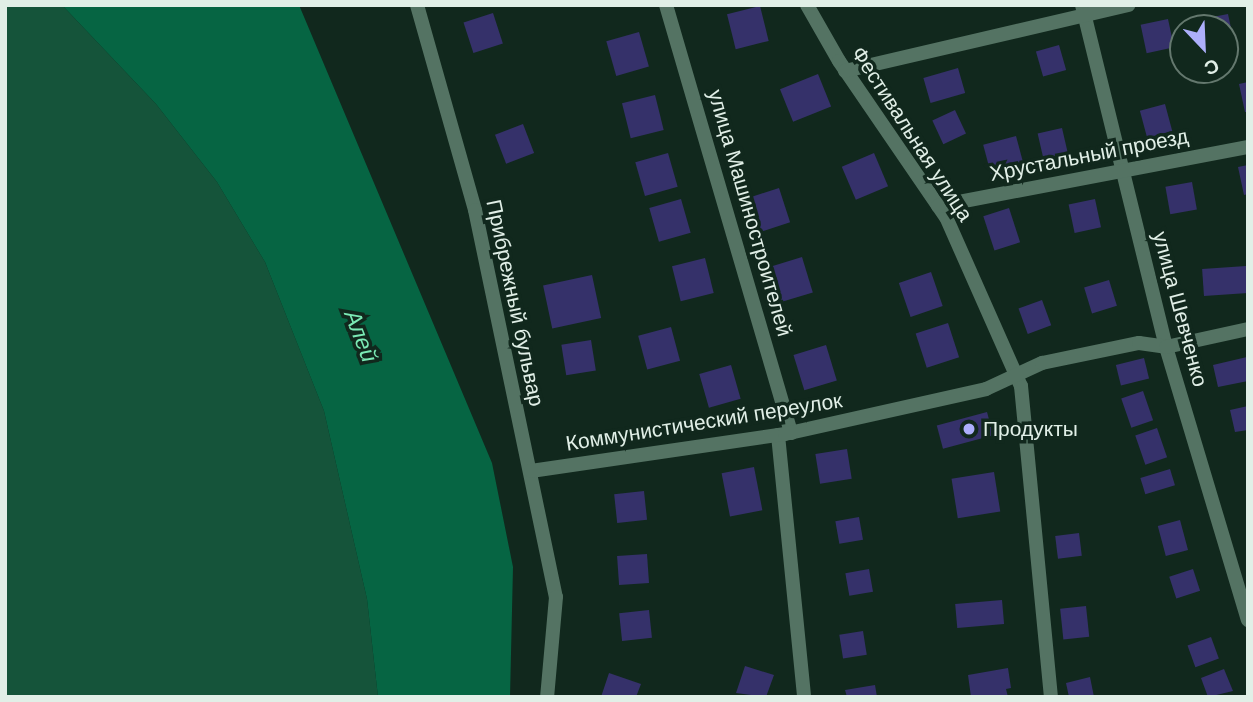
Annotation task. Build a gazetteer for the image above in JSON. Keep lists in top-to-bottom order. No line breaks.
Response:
{"streets":{"street":["Фестивальная улица","Хрустальный проезд","улица Машиностроителей","Прибрежный бульвар","улица Шевченко","Коммунистический переулок"]},"crossings":[["Фестивальная улица","Хрустальный проезд"],["Фестивальная улица","Коммунистический переулок"],["Хрустальный проезд","улица Шевченко"],["улица Машиностроителей","Коммунистический переулок"],["Прибрежный бульвар","Коммунистический переулок"],["улица Шевченко","Коммунистический переулок"]],"water":["Алей"],"places":["Продукты"],"north":"bottom right"}
